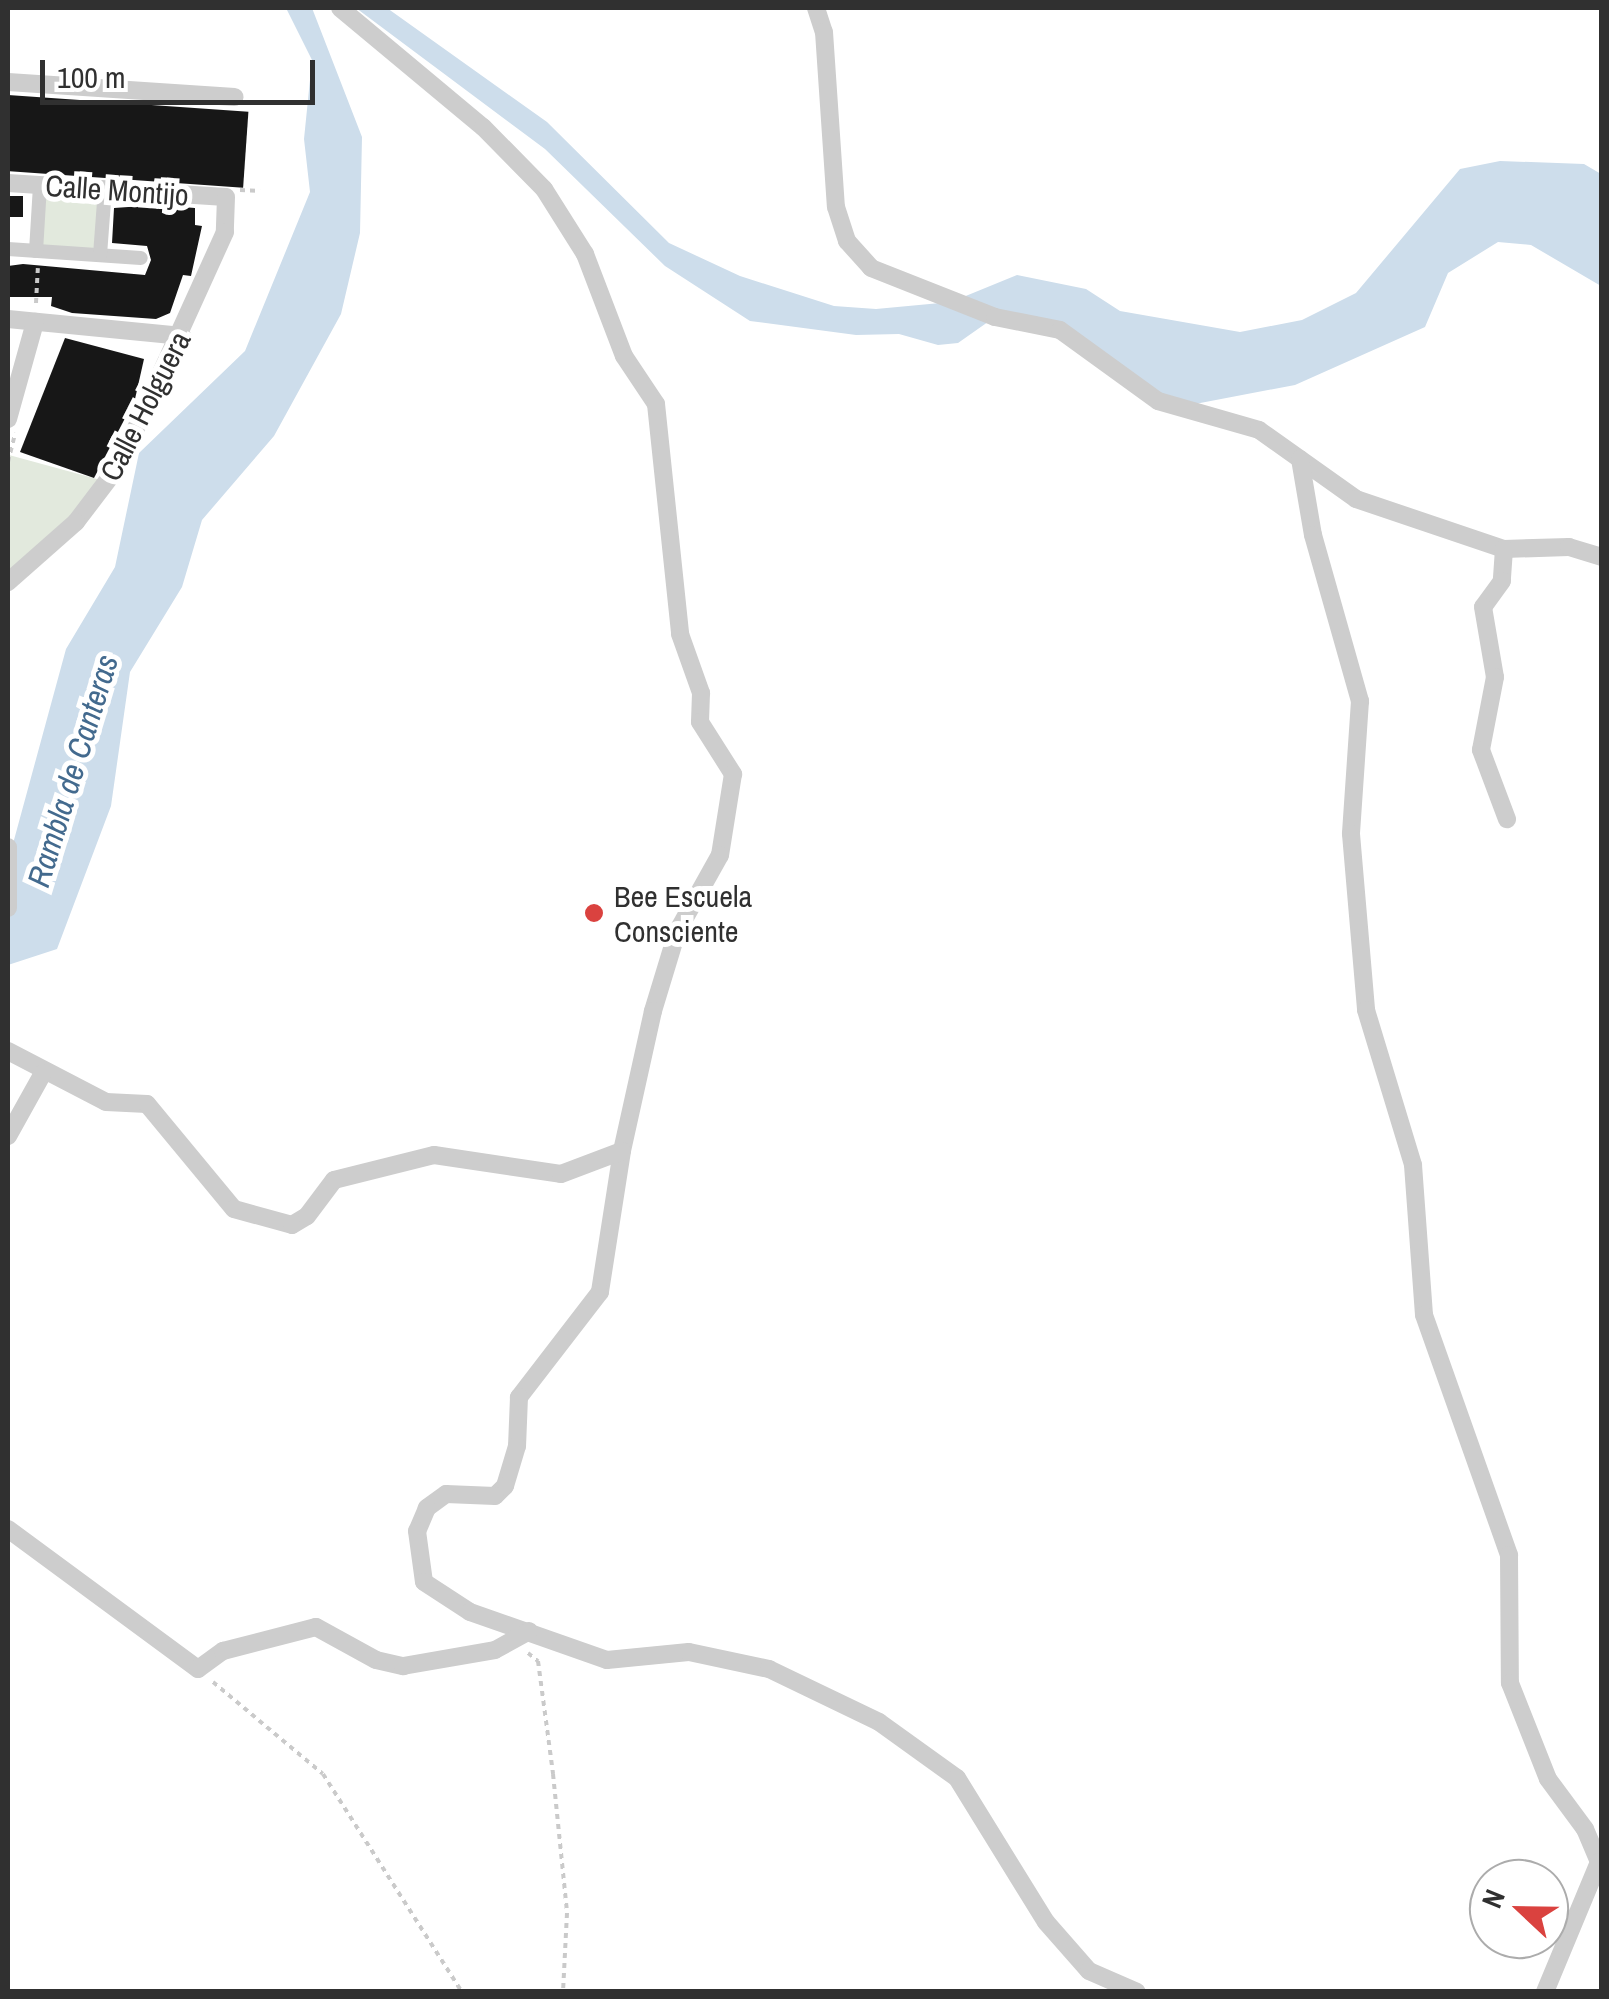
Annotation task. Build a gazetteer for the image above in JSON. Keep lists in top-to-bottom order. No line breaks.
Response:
{"streets":{"street":["Calle Montijo","Calle Holguera"]},"crossings":[["Calle Montijo","Calle Holguera"]],"water":["Rambla de Canteras"],"places":["Bee Escuela Consciente"],"scale_bar":"100 m","north":"left"}
